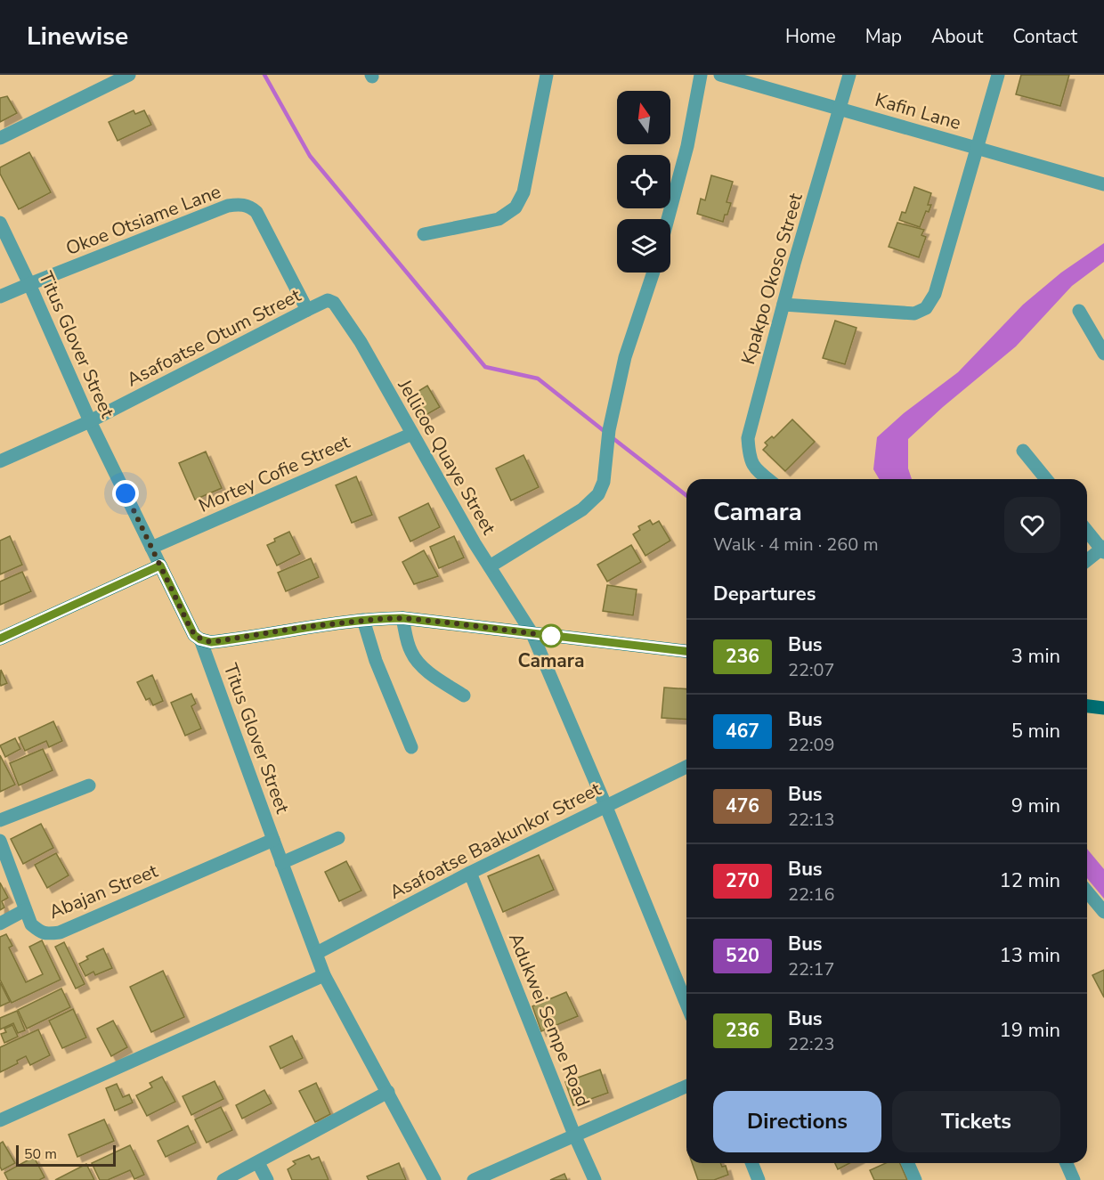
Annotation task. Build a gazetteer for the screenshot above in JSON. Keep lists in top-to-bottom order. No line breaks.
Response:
{"streets":{"main road":["Titus Glover Street"],"street":["Kafin Lane","Okoe Otsiame Lane","Kpakpo Okoso Street","Asafoatse Otum Street","Jellicoe Quaye Street","Mortey Cofie Street","Asafoatse Baakunkor Street","Abajan Street","Adukwei Sempe Road"]},"crossings":[["Kafin Lane","Kpakpo Okoso Street"],["Okoe Otsiame Lane","Asafoatse Otum Street"],["Okoe Otsiame Lane","Titus Glover Street"],["Asafoatse Otum Street","Titus Glover Street"],["Asafoatse Otum Street","Jellicoe Quaye Street"],["Titus Glover Street","Mortey Cofie Street"],["Titus Glover Street","Asafoatse Baakunkor Street"],["Titus Glover Street","Abajan Street"],["Jellicoe Quaye Street","Mortey Cofie Street"],["Jellicoe Quaye Street","Asafoatse Baakunkor Street"],["Asafoatse Baakunkor Street","Adukwei Sempe Road"]],"places":["Camara"],"lines":["bus line 236"],"scale_bar":"50 m","north":"top","page":{"header":"Linewise","nav":["Home","Map","About","Contact"],"heading":[["Camara","Walk · 4 min · 260 m"],"Departures"],"list":[{"mark":"236","name":"Bus","note":"22:07","value":"3 min"},{"mark":"467","name":"Bus","note":"22:09","value":"5 min"},{"mark":"476","name":"Bus","note":"22:13","value":"9 min"},{"mark":"270","name":"Bus","note":"22:16","value":"12 min"},{"mark":"520","name":"Bus","note":"22:17","value":"13 min"},{"mark":"236","name":"Bus","note":"22:23","value":"19 min"}],"buttons":["Directions","Tickets"],"scale":"50 m"}}
